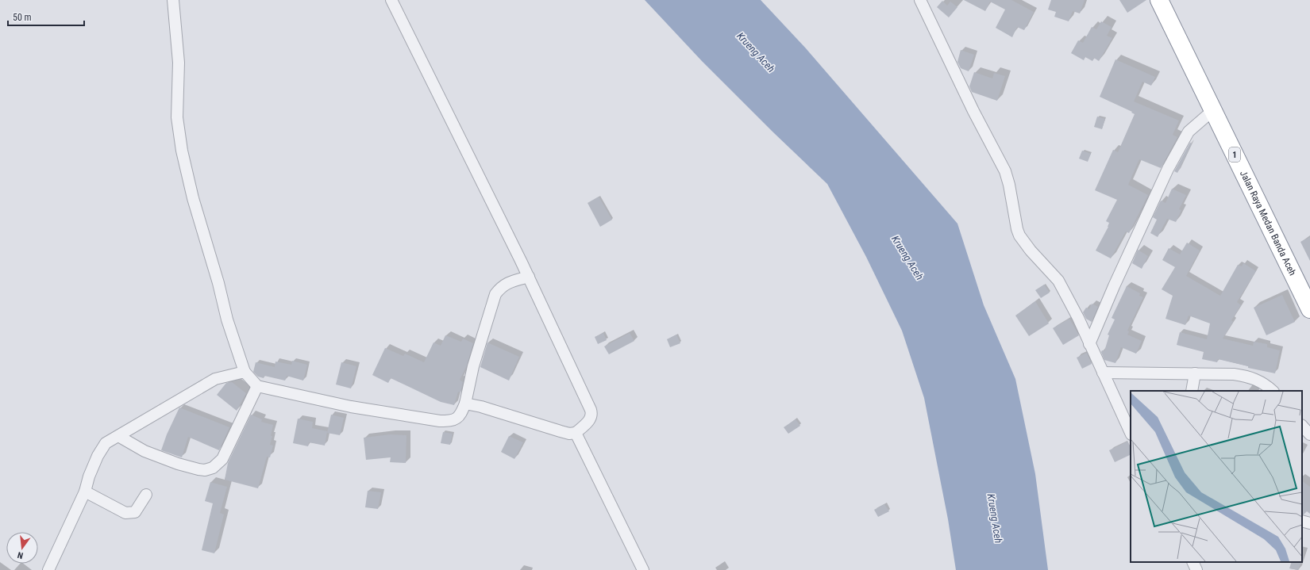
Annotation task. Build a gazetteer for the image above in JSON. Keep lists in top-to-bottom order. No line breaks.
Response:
{"streets":{"highway":["1","Jalan Raya Medan Banda Aceh"]},"water":["Krueng Aceh"],"scale_bar":"50 m","north":"bottom"}
